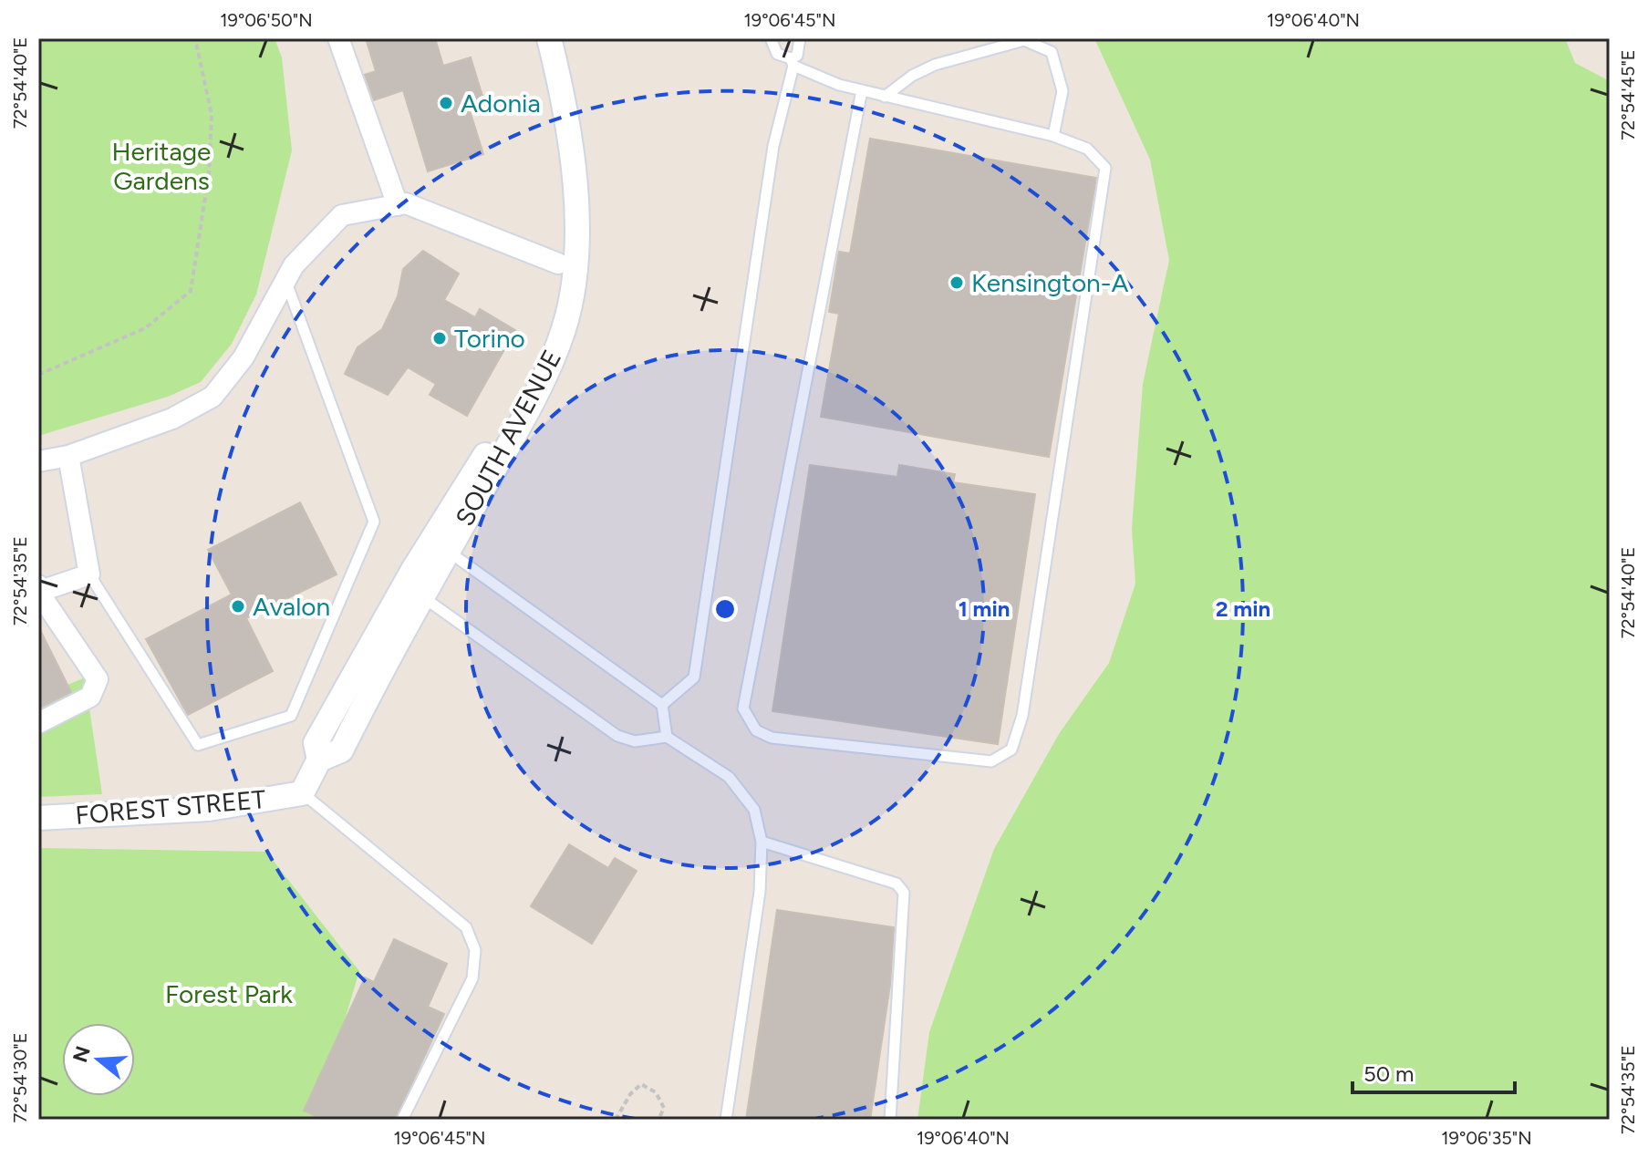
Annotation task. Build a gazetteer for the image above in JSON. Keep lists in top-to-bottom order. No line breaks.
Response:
{"streets":{"street":["SOUTH AVENUE","FOREST STREET"]},"crossings":[["SOUTH AVENUE","FOREST STREET"]],"parks":["Heritage Gardens","Forest Park"],"places":["Adonia","Kensington-A","Torino","Avalon"],"scale_bar":"50 m","north":"left","coordinates":["19°06'50\"N","19°06'45\"N","19°06'40\"N","72°54'40\"E","72°54'45\"E","72°54'35\"E","72°54'30\"E","19°06'35\"N"],"rings":["1 min","2 min"]}
